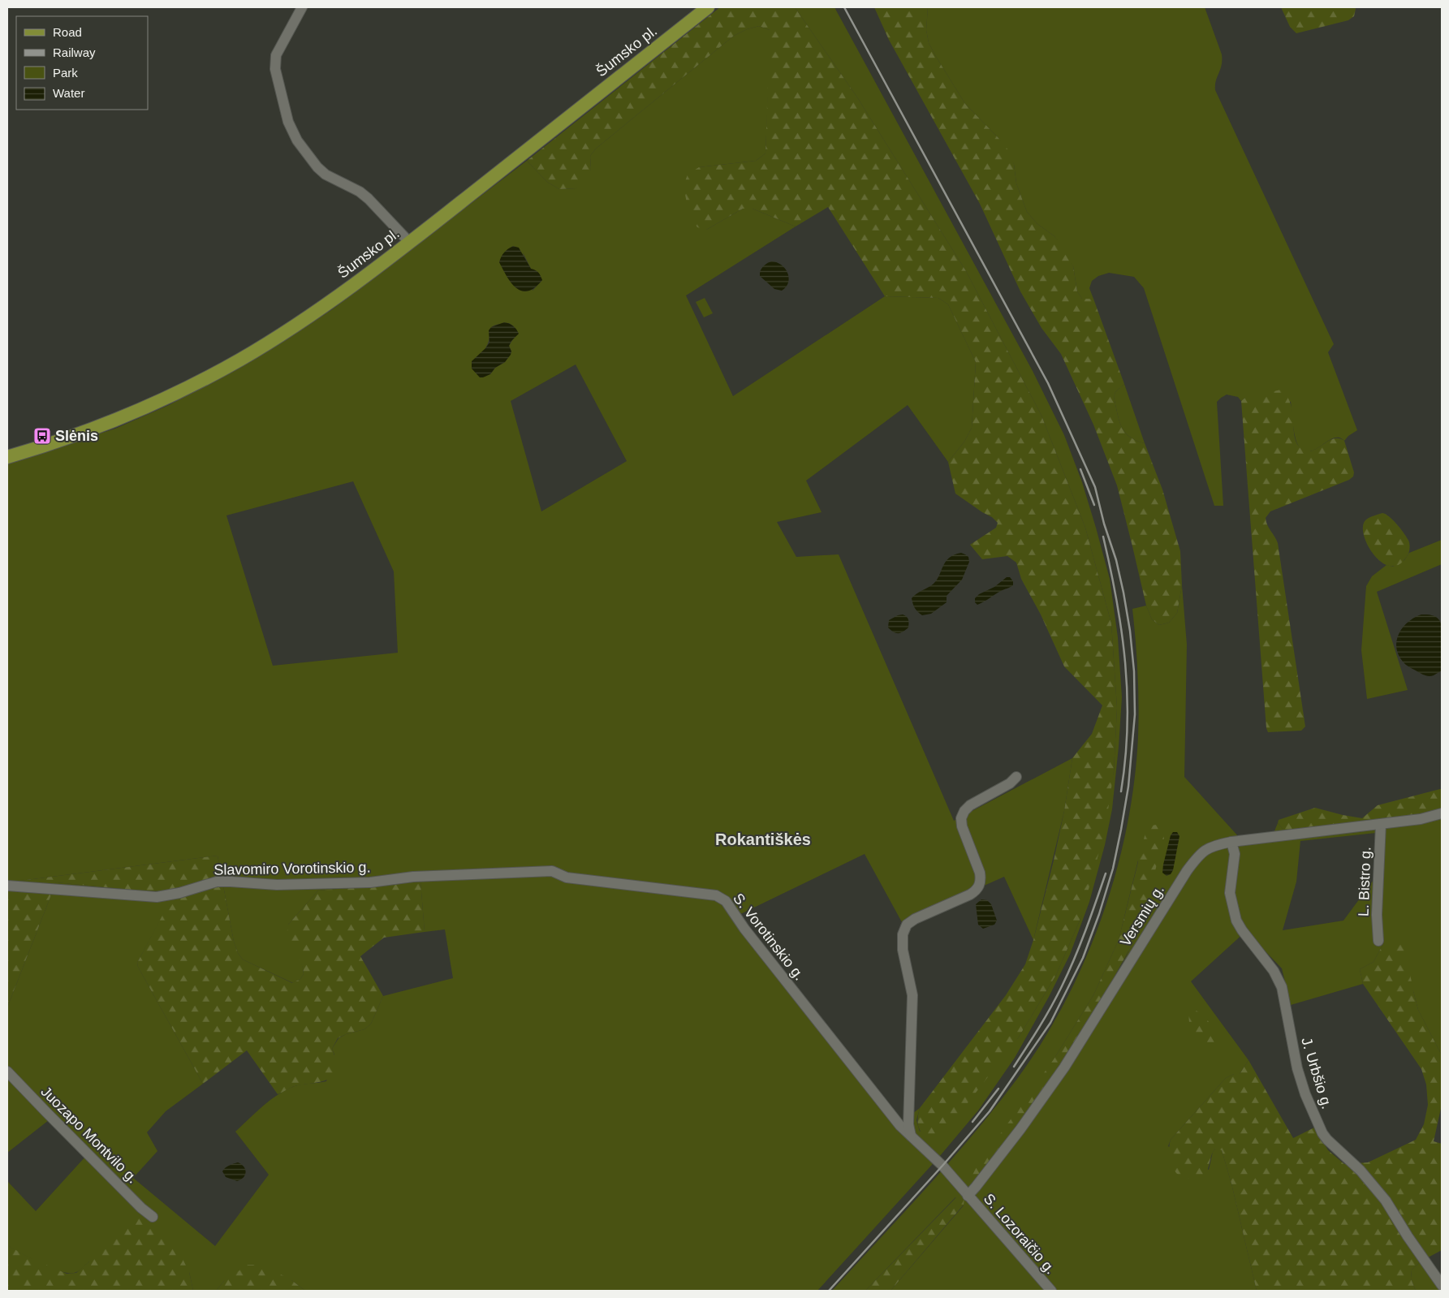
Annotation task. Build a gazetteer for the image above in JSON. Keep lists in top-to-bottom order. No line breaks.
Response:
{"streets":{"main road":["Šumsko pl."],"street":["Slavomiro Vorotinskio g.","L. Bistro g.","Versmių g.","S. Vorotinskio g.","J. Urbšio g.","Juozapo Montvilo g.","S. Lozoraičio g."]},"crossings":[["Slavomiro Vorotinskio g.","S. Vorotinskio g."],["L. Bistro g.","Versmių g."],["Versmių g.","S. Vorotinskio g."],["Versmių g.","J. Urbšio g."],["Versmių g.","S. Lozoraičio g."],["S. Vorotinskio g.","S. Lozoraičio g."]],"districts":["Rokantiškės"],"places":{"bus stop":["Slėnis"]},"legend":["Road","Railway","Park","Water"]}
